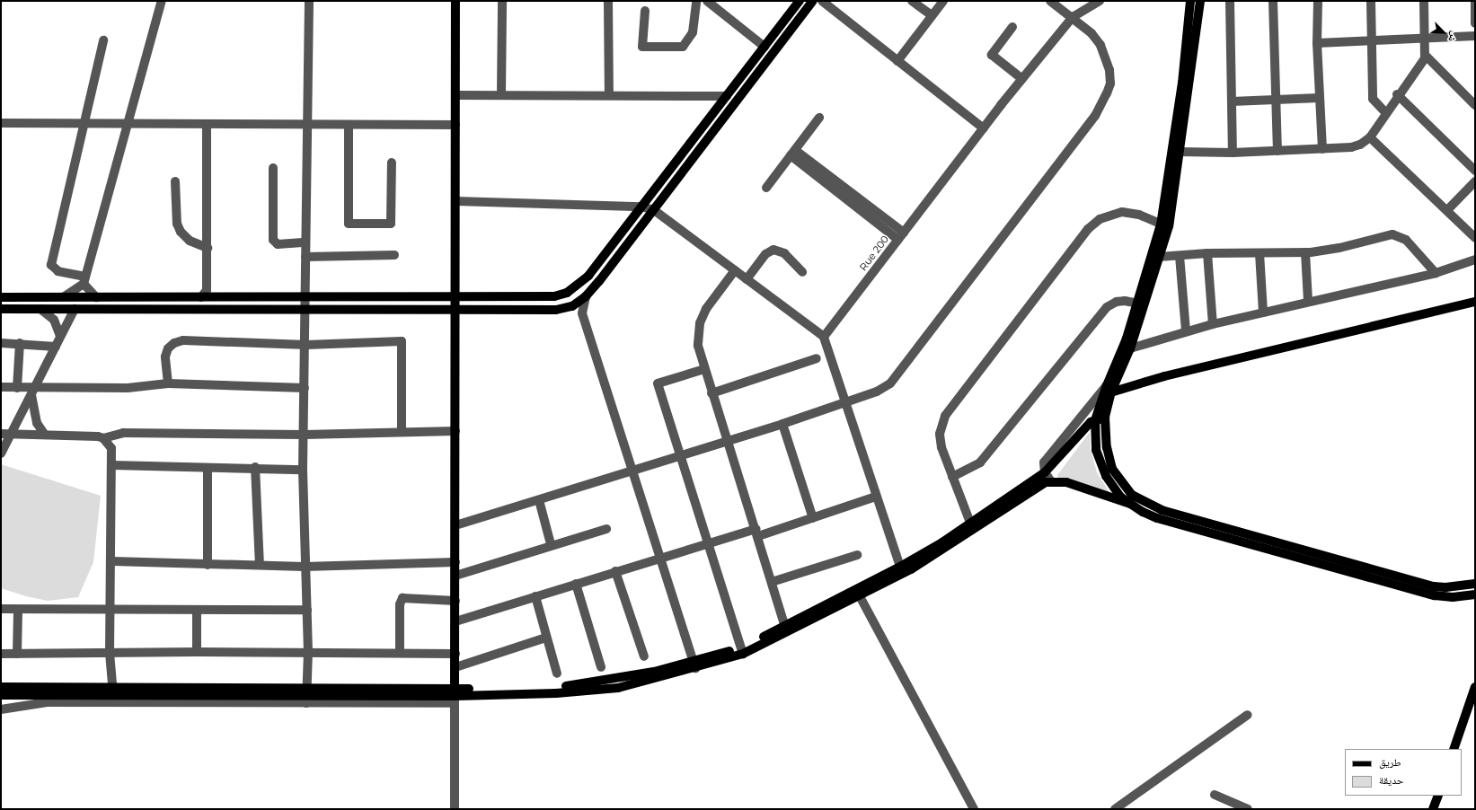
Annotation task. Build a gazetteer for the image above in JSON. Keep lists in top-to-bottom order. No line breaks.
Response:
{"streets":{"street":["Rue 200"]},"legend":["طريق","حديقة"],"north":"bottom right"}
